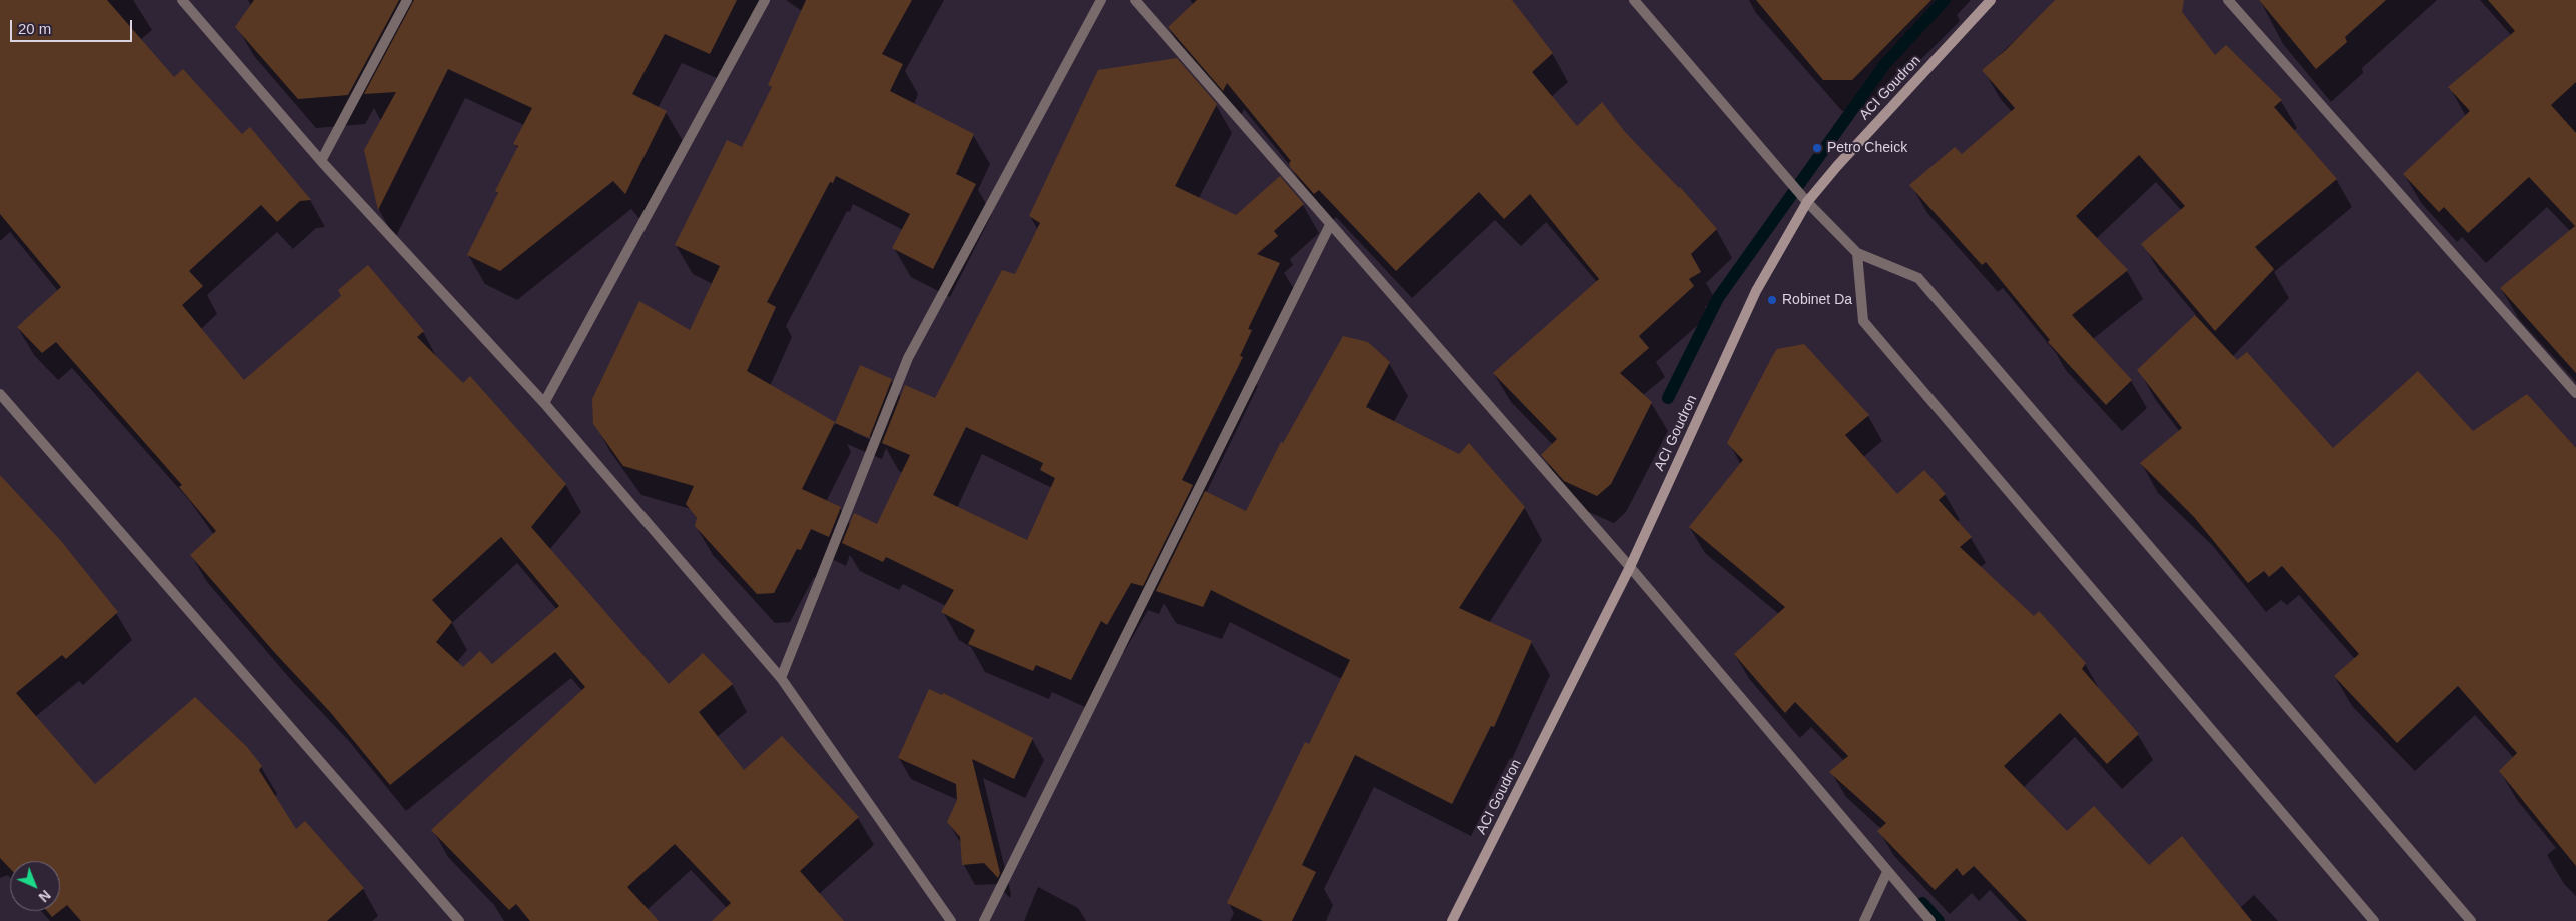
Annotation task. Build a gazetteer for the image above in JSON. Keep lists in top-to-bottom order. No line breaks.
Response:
{"streets":{"street":["ACI Goudron"]},"places":["Petro Cheick","Robinet Da"],"scale_bar":"20 m","north":"bottom right"}
